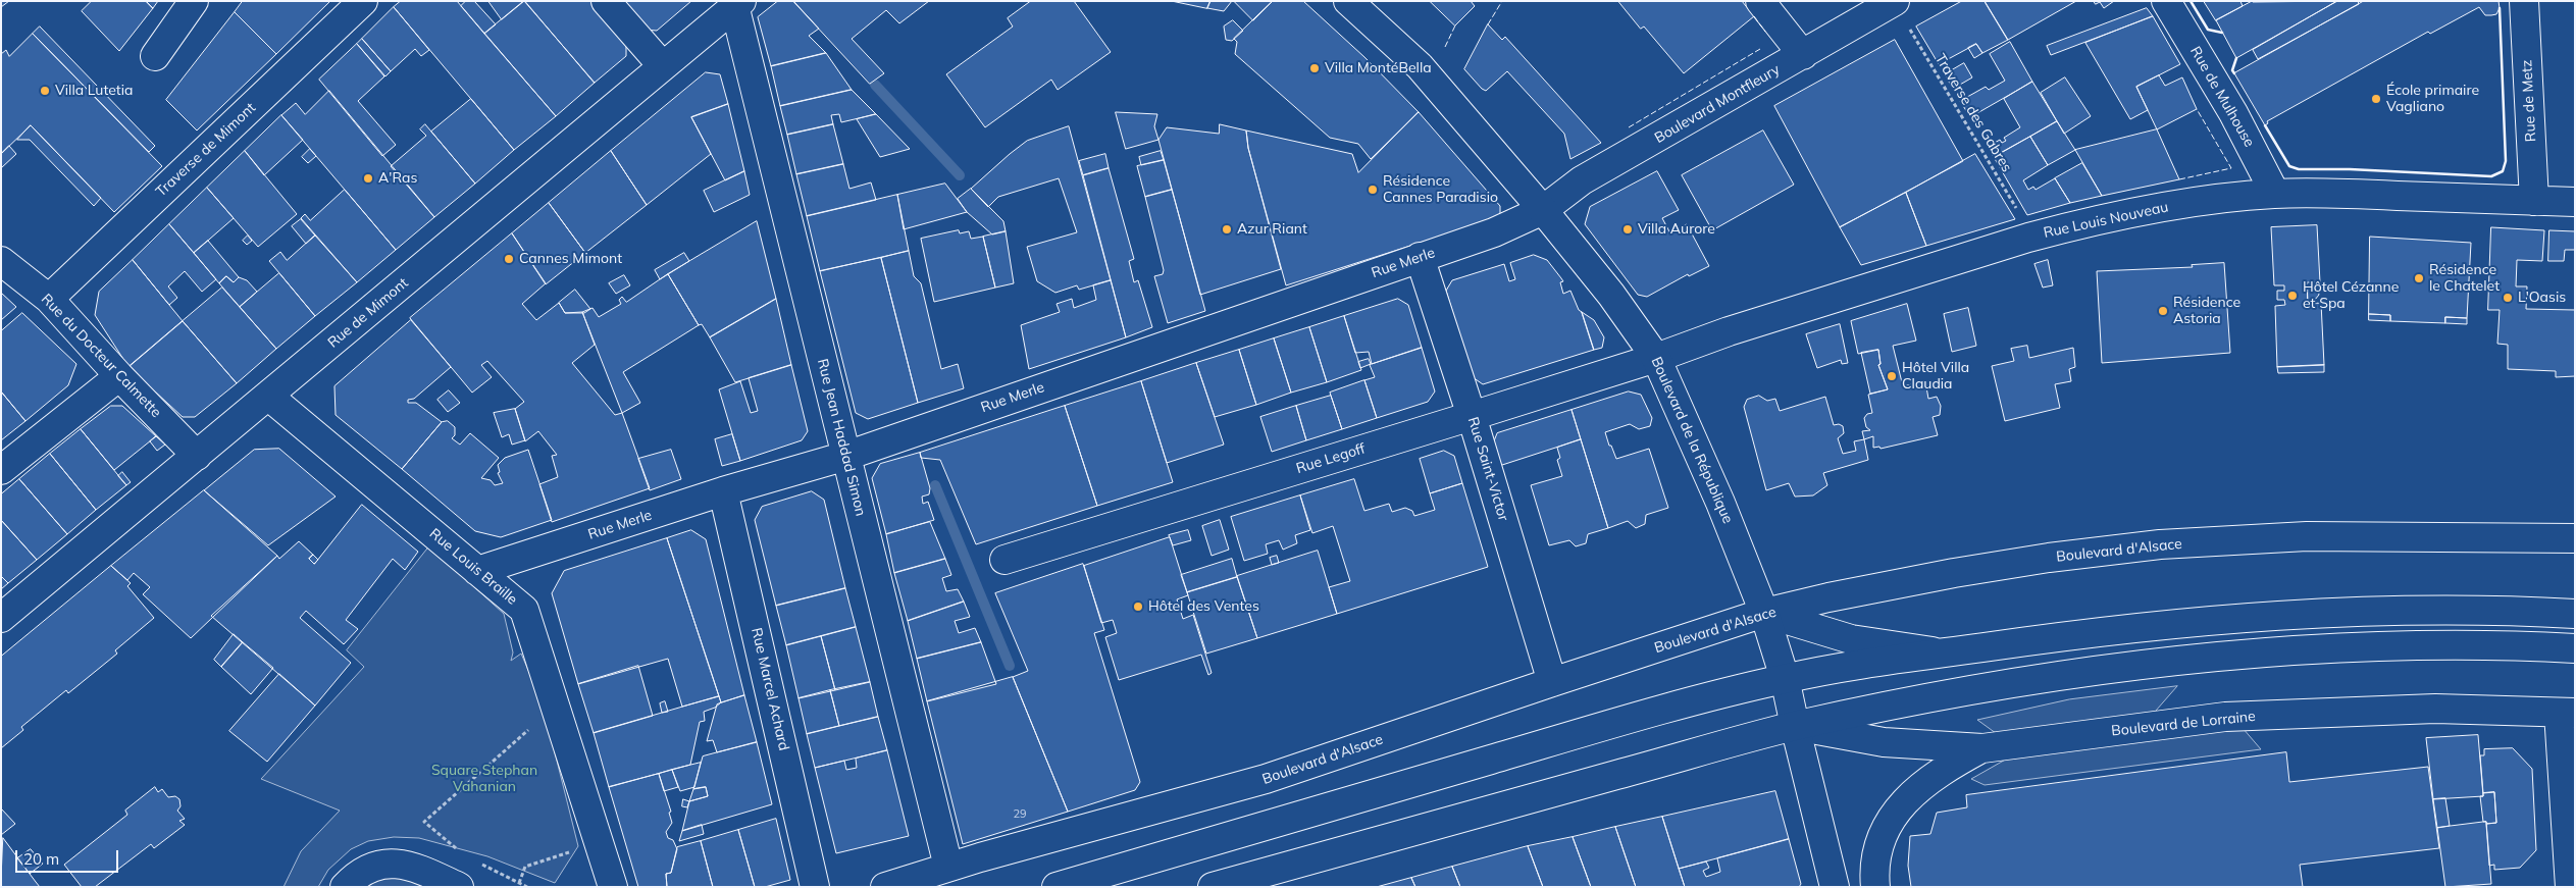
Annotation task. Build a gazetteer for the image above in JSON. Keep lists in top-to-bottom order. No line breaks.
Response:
{"streets":{"main road":["Rue de Mulhouse","Rue de Metz","Boulevard Montfleury","Traverse de Mimont","Rue Louis Nouveau","Rue Merle","Rue de Mimont","Rue du Docteur Calmette","Rue Jean Haddad Simon","Boulevard de la République","Rue Legoff","Rue Saint-Victor","Boulevard d'Alsace","Rue Louis Braille","Rue Marcel Achard","Boulevard de Lorraine"],"path":["Traverse des Gabres"]},"crossings":[["Rue de Mulhouse","Rue Louis Nouveau"],["Rue de Metz","Rue Louis Nouveau"],["Boulevard Montfleury","Traverse des Gabres"],["Boulevard Montfleury","Rue Merle"],["Boulevard Montfleury","Boulevard de la République"],["Traverse des Gabres","Rue Louis Nouveau"],["Traverse de Mimont","Rue du Docteur Calmette"],["Rue Louis Nouveau","Boulevard de la République"],["Rue Louis Nouveau","Rue Legoff"],["Rue Merle","Rue Jean Haddad Simon"],["Rue Merle","Boulevard de la République"],["Rue Merle","Rue Saint-Victor"],["Rue Merle","Rue Louis Braille"],["Rue Merle","Rue Marcel Achard"],["Rue de Mimont","Rue du Docteur Calmette"],["Rue de Mimont","Rue Jean Haddad Simon"],["Rue de Mimont","Rue Louis Braille"],["Rue Jean Haddad Simon","Boulevard d'Alsace"],["Boulevard de la République","Rue Legoff"],["Boulevard de la République","Boulevard d'Alsace"],["Boulevard de la République","Boulevard de Lorraine"],["Rue Legoff","Rue Saint-Victor"],["Rue Saint-Victor","Boulevard d'Alsace"]],"parks":["Square Stephan Vahanian"],"places":["Villa MontéBella","Villa Lutetia","École primaire Vagliano","A'Ras","Résidence Cannes Paradisio","Azur Riant","Villa Aurore","Cannes Mimont","Résidence le Chatelet","Hôtel Cézanne et Spa","L'Oasis","Résidence Astoria","Hôtel Villa Claudia","Hôtel des Ventes"],"house_numbers":["29"],"scale_bar":"20 m"}
